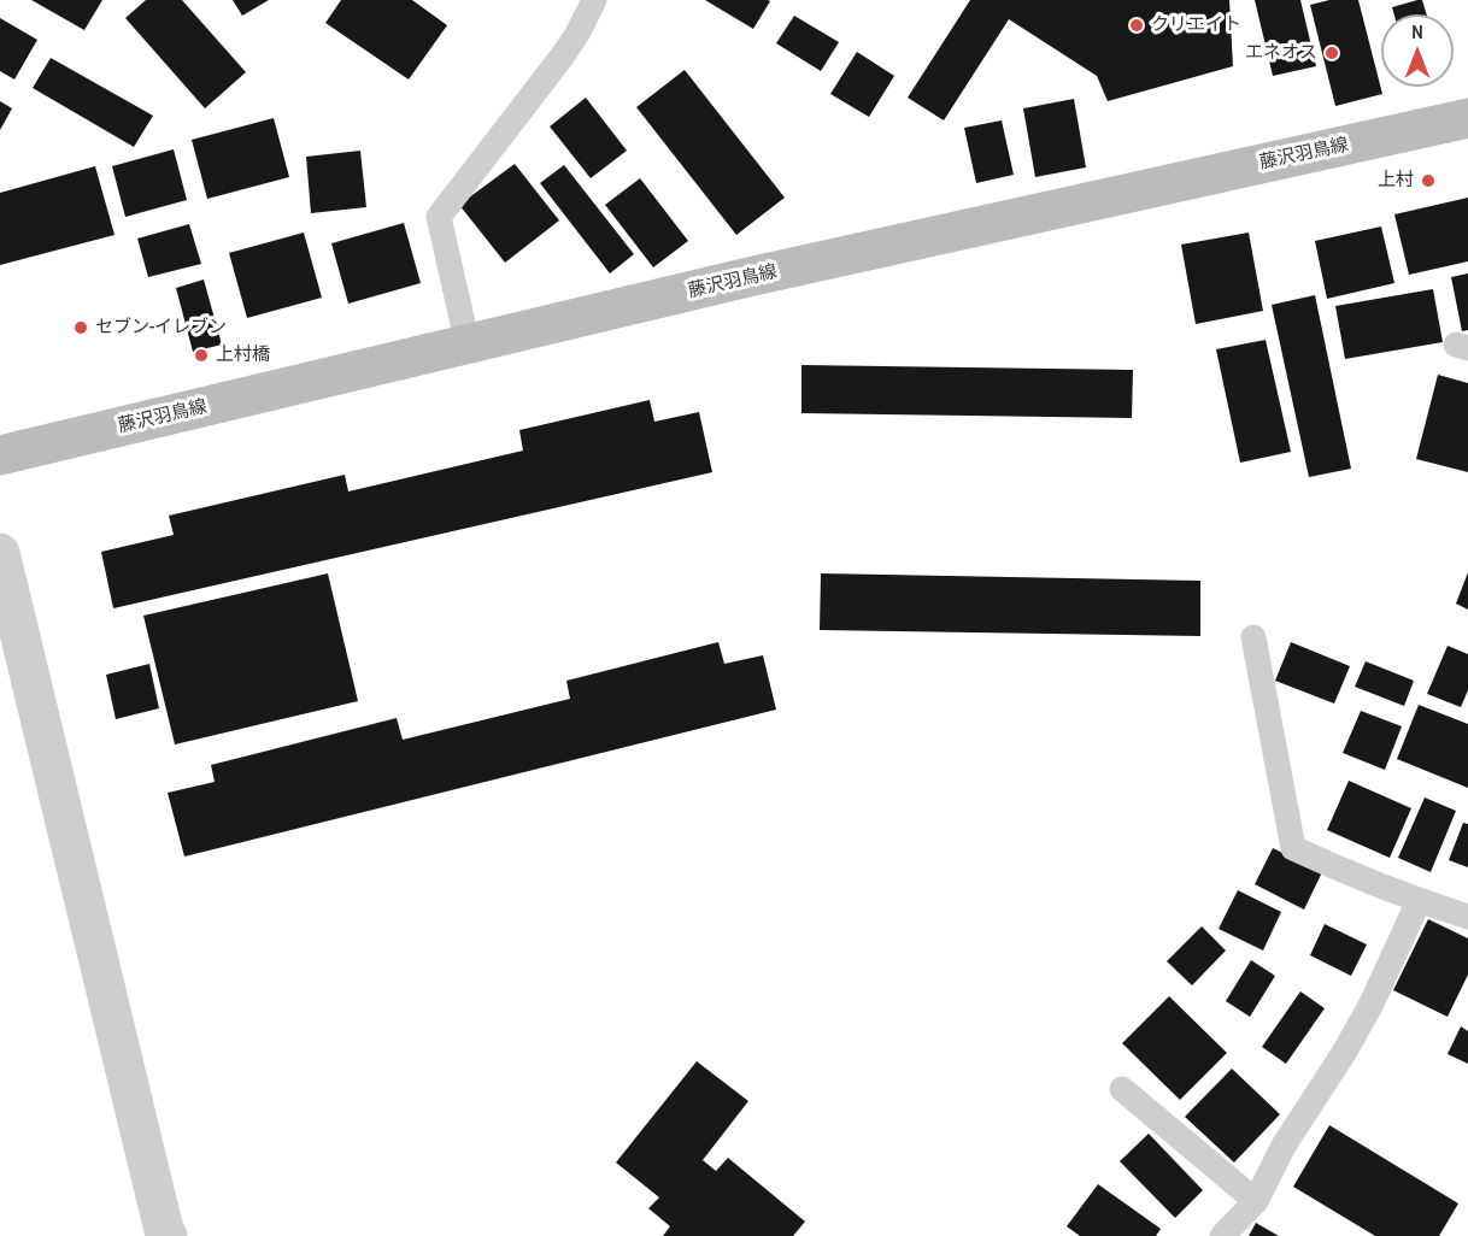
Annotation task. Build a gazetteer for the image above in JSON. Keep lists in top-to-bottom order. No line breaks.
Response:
{"streets":{"street":["藤沢羽鳥線"]},"places":["クリエイト","エネオス","上村","セブン-イレブン","上村橋"],"north":"top"}
